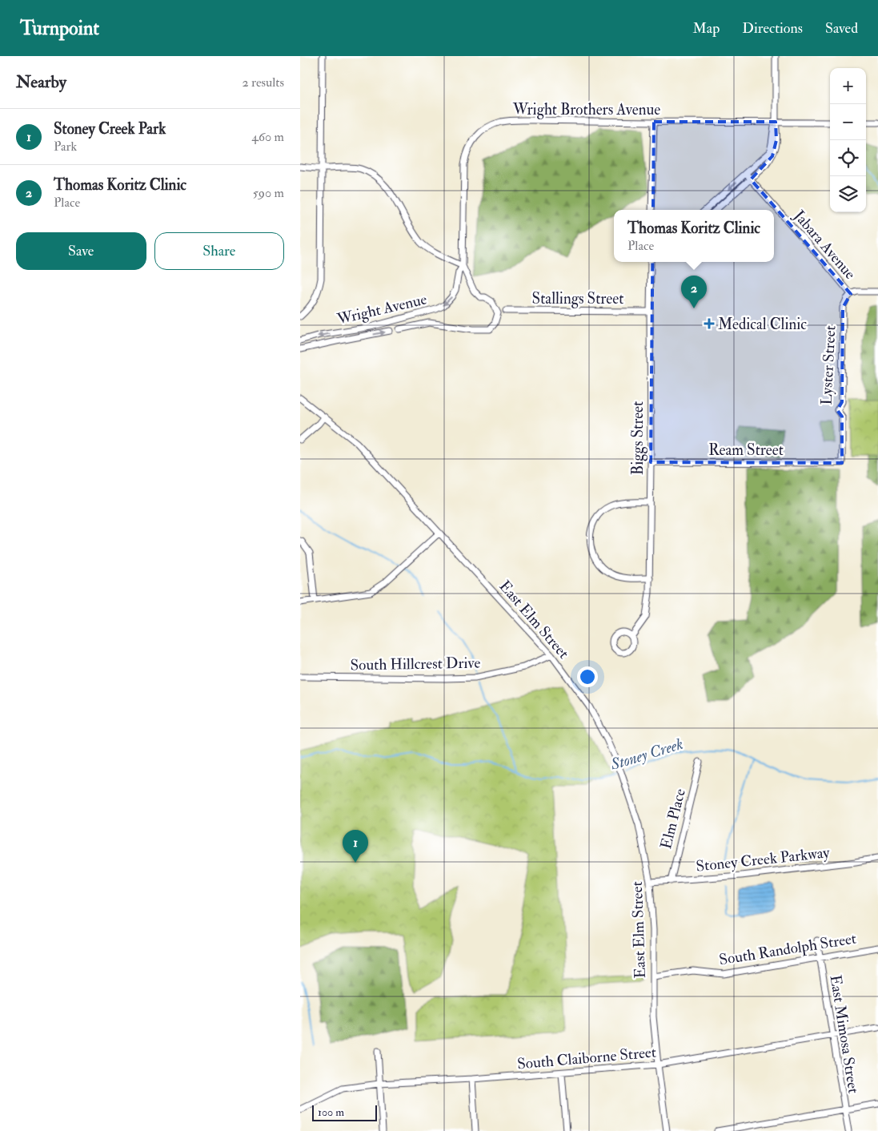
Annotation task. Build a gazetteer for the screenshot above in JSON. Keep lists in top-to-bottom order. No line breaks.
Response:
{"streets":{"street":["Wright Brothers Avenue","Jabara Avenue","Stallings Street","Wright Avenue","Lyster Street","Biggs Street","Ream Street","East Elm Street","South Hillcrest Drive","Elm Place","Stoney Creek Parkway","South Randolph Street","East Mimosa Street","South Claiborne Street"]},"crossings":[["Wright Brothers Avenue","Wright Avenue"],["Jabara Avenue","Lyster Street"],["Stallings Street","Biggs Street"],["Lyster Street","Ream Street"],["Biggs Street","Ream Street"],["East Elm Street","South Hillcrest Drive"],["East Elm Street","Stoney Creek Parkway"],["East Elm Street","South Randolph Street"],["East Elm Street","South Claiborne Street"],["Elm Place","Stoney Creek Parkway"],["South Randolph Street","East Mimosa Street"],["East Mimosa Street","South Claiborne Street"]],"water":["Stoney Creek"],"places":{"health":["Medical Clinic"]},"scale_bar":"100 m","page":{"header":"Turnpoint","nav":["Map","Directions","Saved"],"heading":["Nearby","2 results"],"map_buttons":["+","−"],"list":[{"mark":"1","name":"Stoney Creek Park","note":"Park","value":"460 m"},{"mark":"2","name":"Thomas Koritz Clinic","note":"Place","value":"590 m"}],"popup":["Thomas Koritz Clinic","Place"],"buttons":["Save","Share"],"pins":["2","1"],"scale":"100 m"}}
